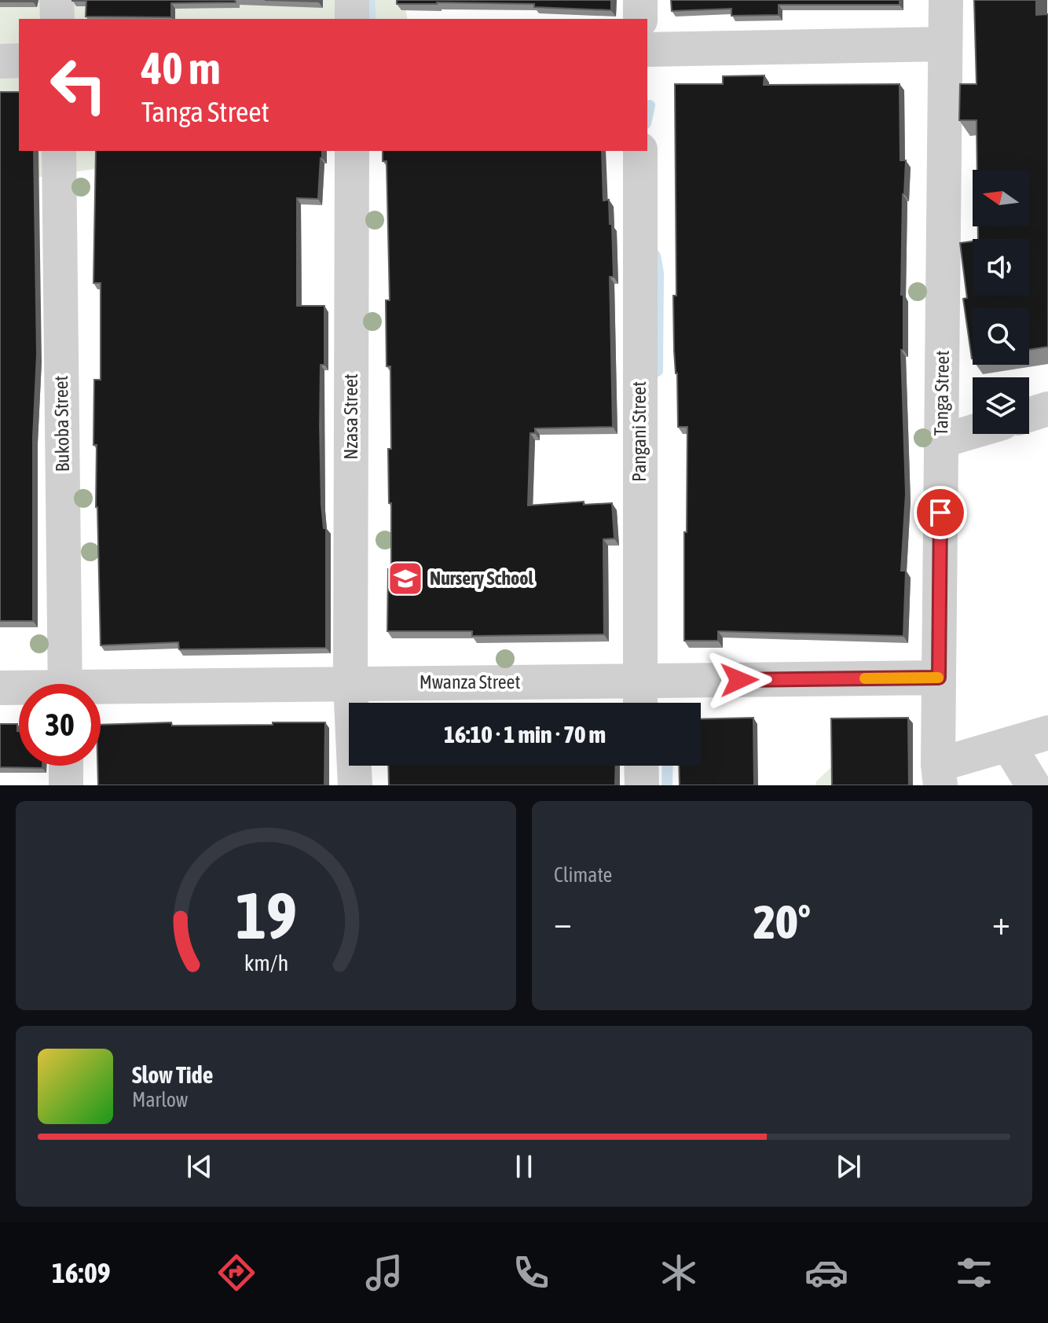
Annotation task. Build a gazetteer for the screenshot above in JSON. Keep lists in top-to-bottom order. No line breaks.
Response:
{"streets":{"street":["Tanga Street","Nzasa Street","Bukoba Street","Pangani Street","Mwanza Street"]},"crossings":[["Tanga Street","Mwanza Street"],["Nzasa Street","Mwanza Street"],["Pangani Street","Mwanza Street"]],"places":{"school or university":["Nursery School"]},"north":"left","page":{"turn":["40 m","Tanga Street"],"limit":"30","trip":"16:10 · 1 min · 70 m","tile":"Climate","heat":["−","20°","+"],"song":["Slow Tide","Marlow"],"tabs":"16:09","gauge":["19","km/h"]}}
